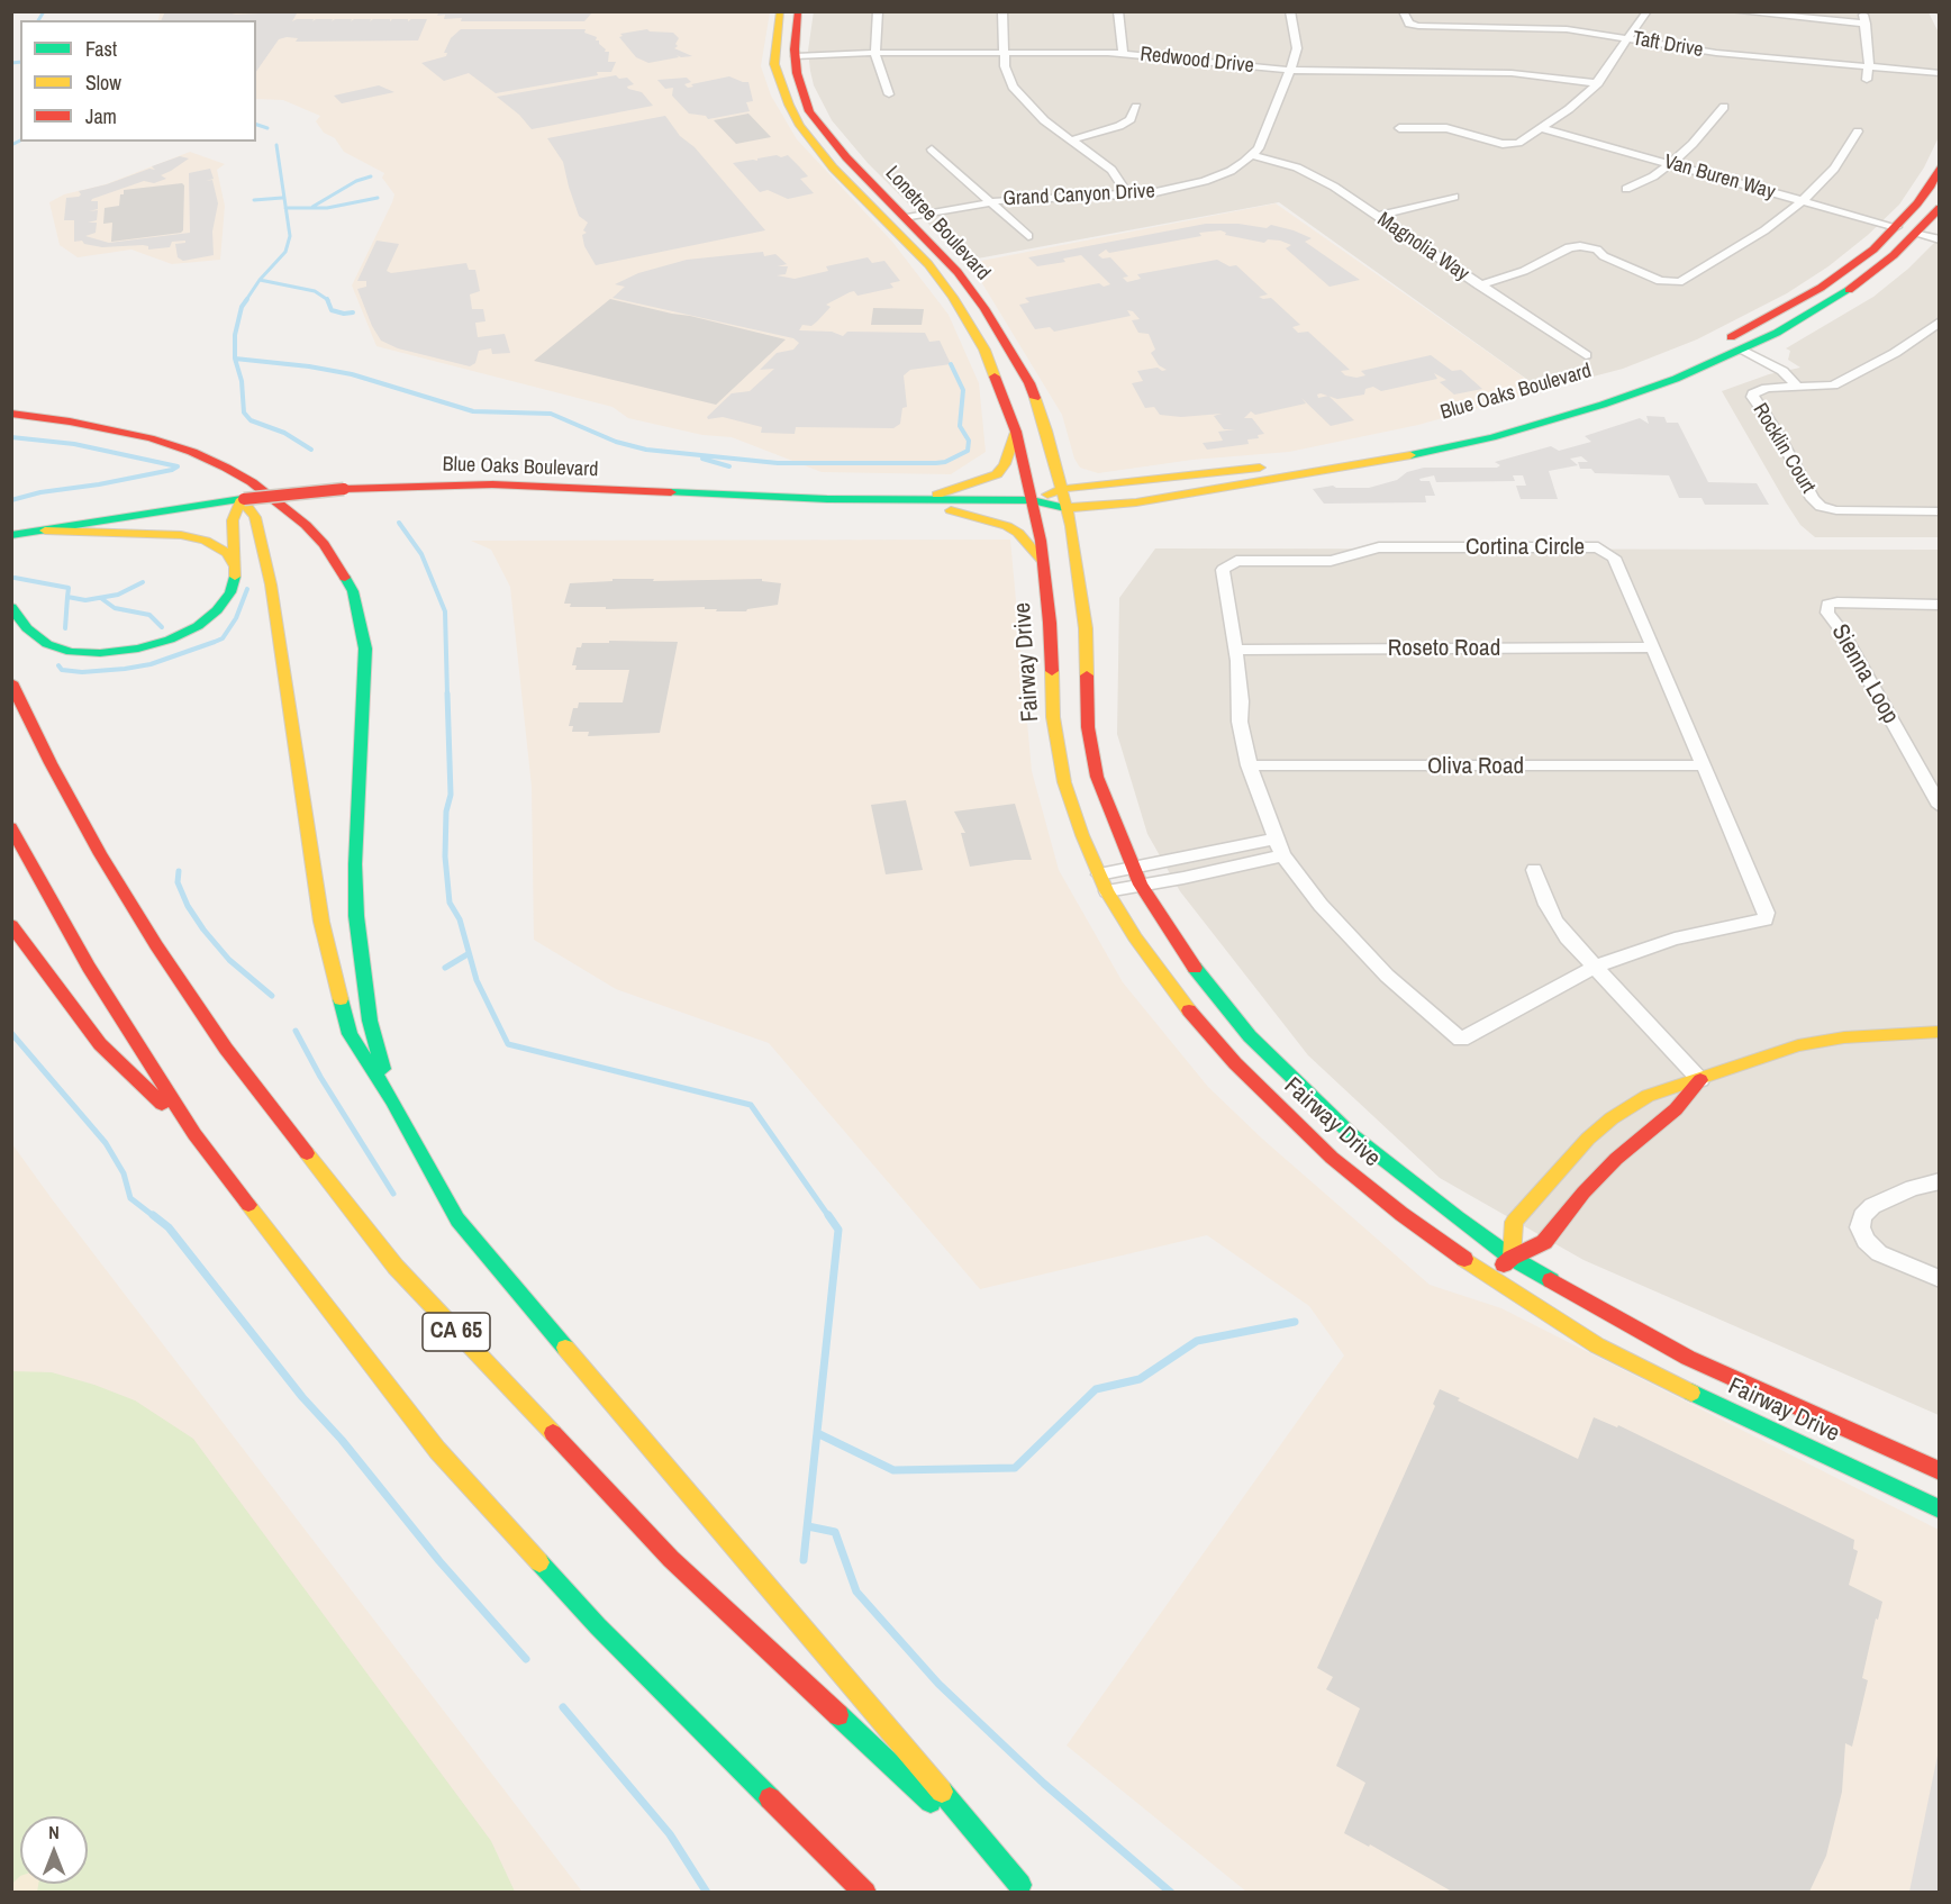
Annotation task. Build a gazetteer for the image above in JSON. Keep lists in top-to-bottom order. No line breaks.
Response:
{"streets":{"main road":["Lonetree Boulevard","Blue Oaks Boulevard","Fairway Drive","CA 65"],"street":["Taft Drive","Redwood Drive","Van Buren Way","Grand Canyon Drive","Magnolia Way","Rocklin Court","Cortina Circle","Roseto Road","Sienna Loop","Oliva Road"]},"crossings":[["Redwood Drive","Grand Canyon Drive"],["Redwood Drive","Lonetree Boulevard"],["Van Buren Way","Blue Oaks Boulevard"],["Grand Canyon Drive","Lonetree Boulevard"],["Grand Canyon Drive","Magnolia Way"],["Lonetree Boulevard","Blue Oaks Boulevard"],["Lonetree Boulevard","Fairway Drive"],["Blue Oaks Boulevard","Fairway Drive"],["Cortina Circle","Roseto Road"],["Cortina Circle","Oliva Road"]],"legend":["Fast","Slow","Jam"],"north":"top"}
